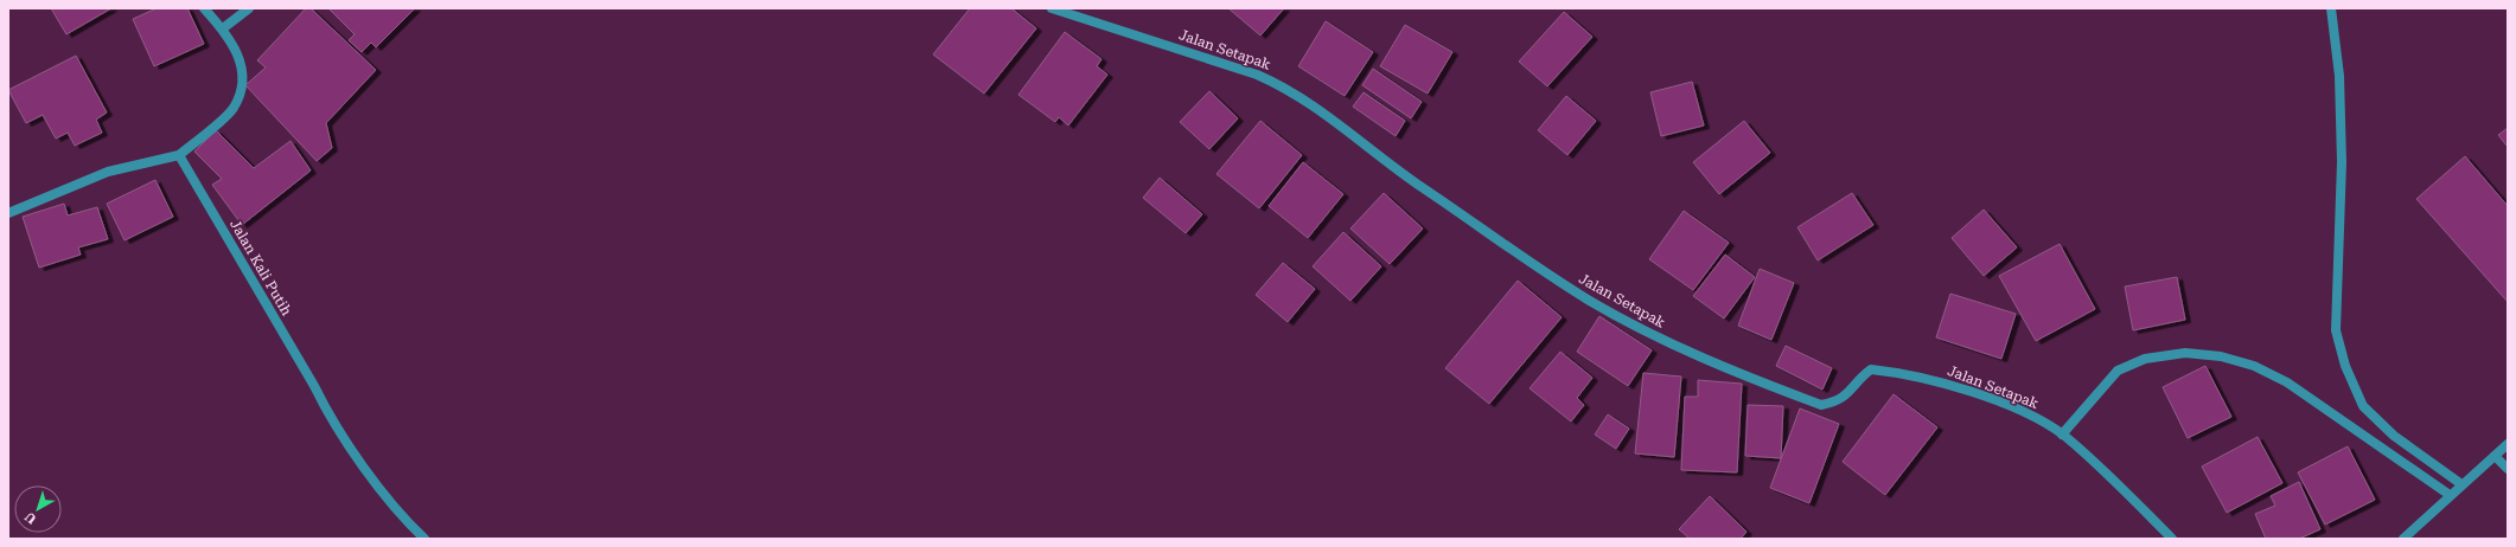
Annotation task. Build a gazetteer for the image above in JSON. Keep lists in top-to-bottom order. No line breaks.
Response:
{"streets":{"street":["Jalan Setapak","Jalan Kali Putih"]},"north":"bottom left"}
